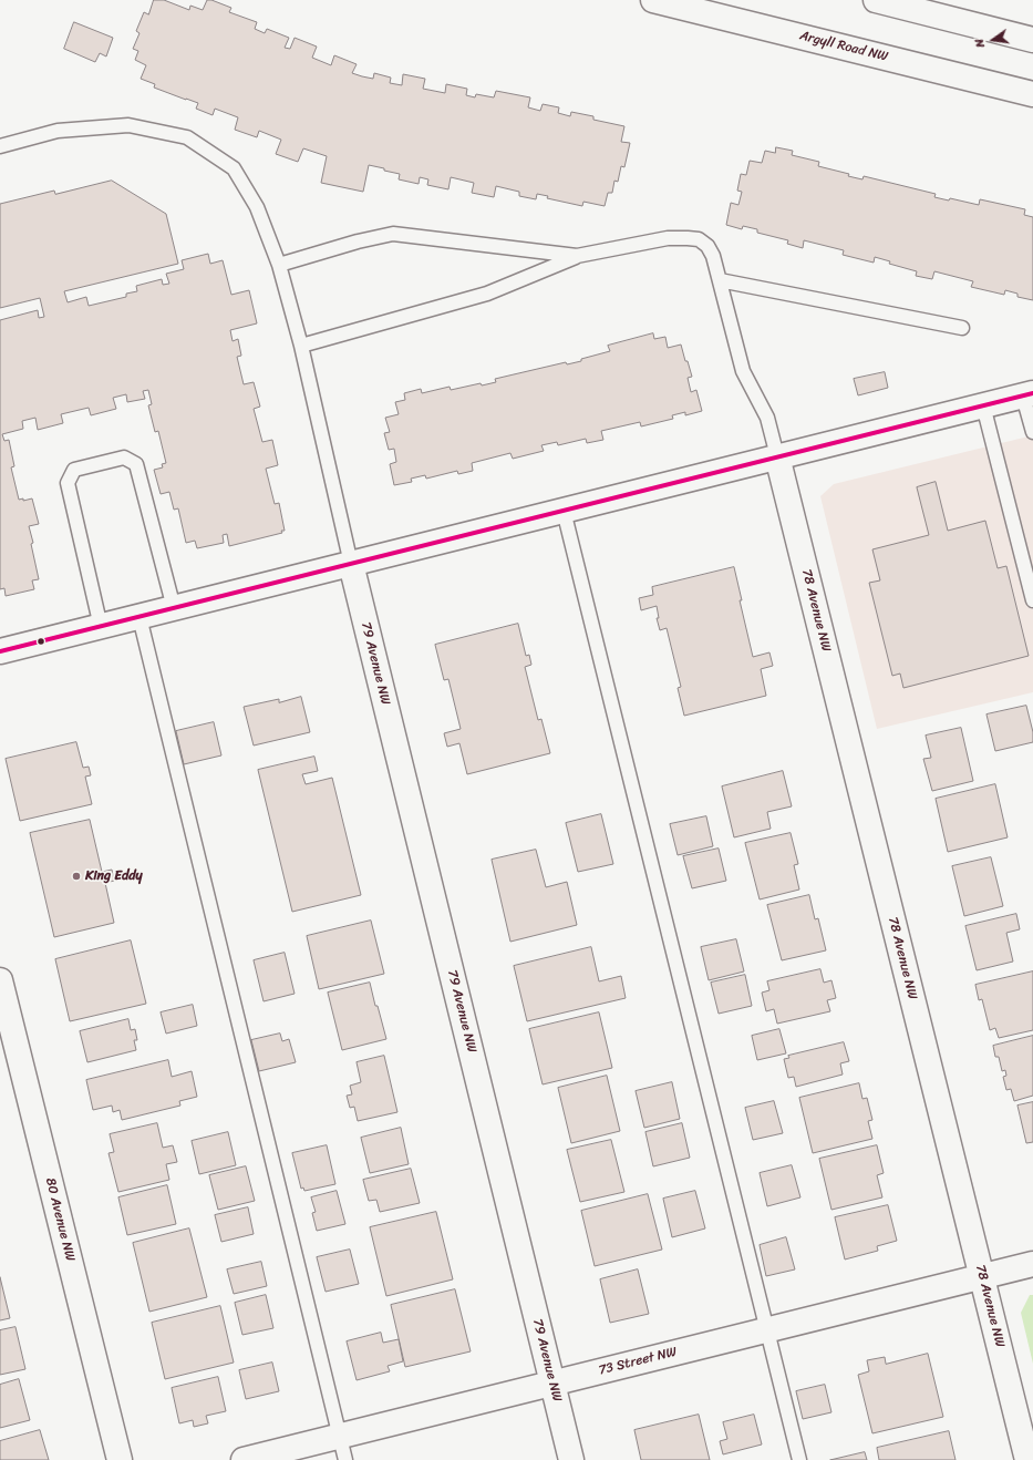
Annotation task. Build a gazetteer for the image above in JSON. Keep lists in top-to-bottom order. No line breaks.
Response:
{"streets":{"street":["Argyll Road NW","78 Avenue NW","79 Avenue NW","80 Avenue NW","73 Street NW"]},"crossings":[["78 Avenue NW","73 Street NW"],["79 Avenue NW","73 Street NW"]],"places":["King Eddy"],"north":"left"}
